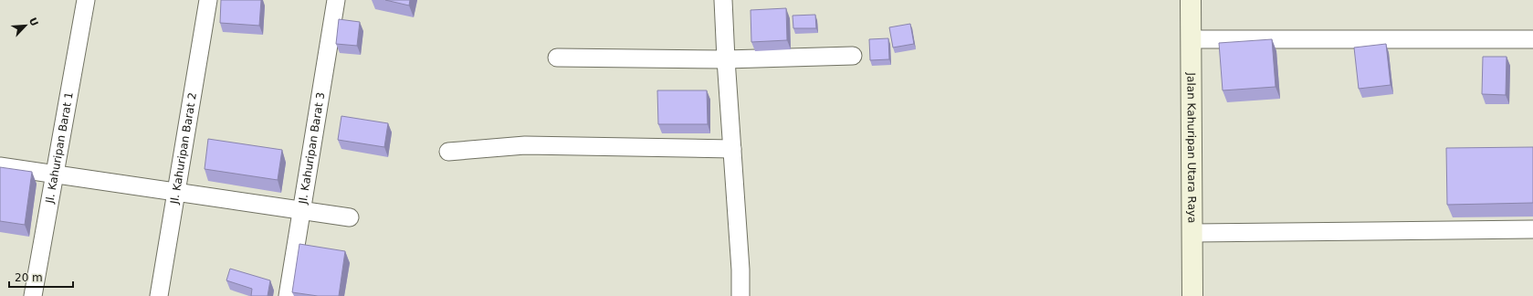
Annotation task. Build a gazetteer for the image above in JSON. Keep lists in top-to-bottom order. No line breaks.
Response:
{"streets":{"street":["Jl. Kahuripan Barat 1","Jl. Kahuripan Barat 2","Jl. Kahuripan Barat 3","Jalan Kahuripan Utara Raya"]},"scale_bar":"20 m","north":"top right"}
